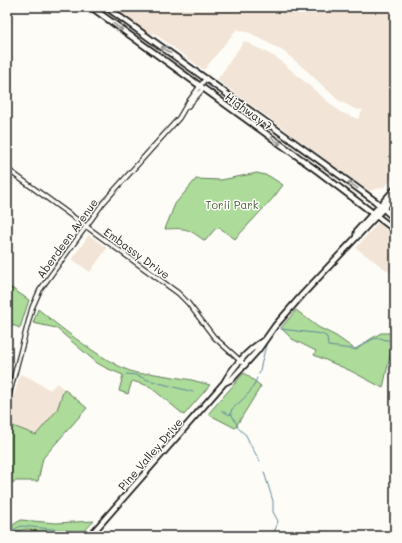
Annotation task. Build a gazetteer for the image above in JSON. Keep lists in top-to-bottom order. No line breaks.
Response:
{"streets":{"main road":["Highway 7","Pine Valley Drive"],"street":["Aberdeen Avenue","Embassy Drive"]},"crossings":[["Highway 7","Aberdeen Avenue"],["Highway 7","Pine Valley Drive"],["Aberdeen Avenue","Embassy Drive"],["Embassy Drive","Pine Valley Drive"]],"parks":["Torii Park"]}
